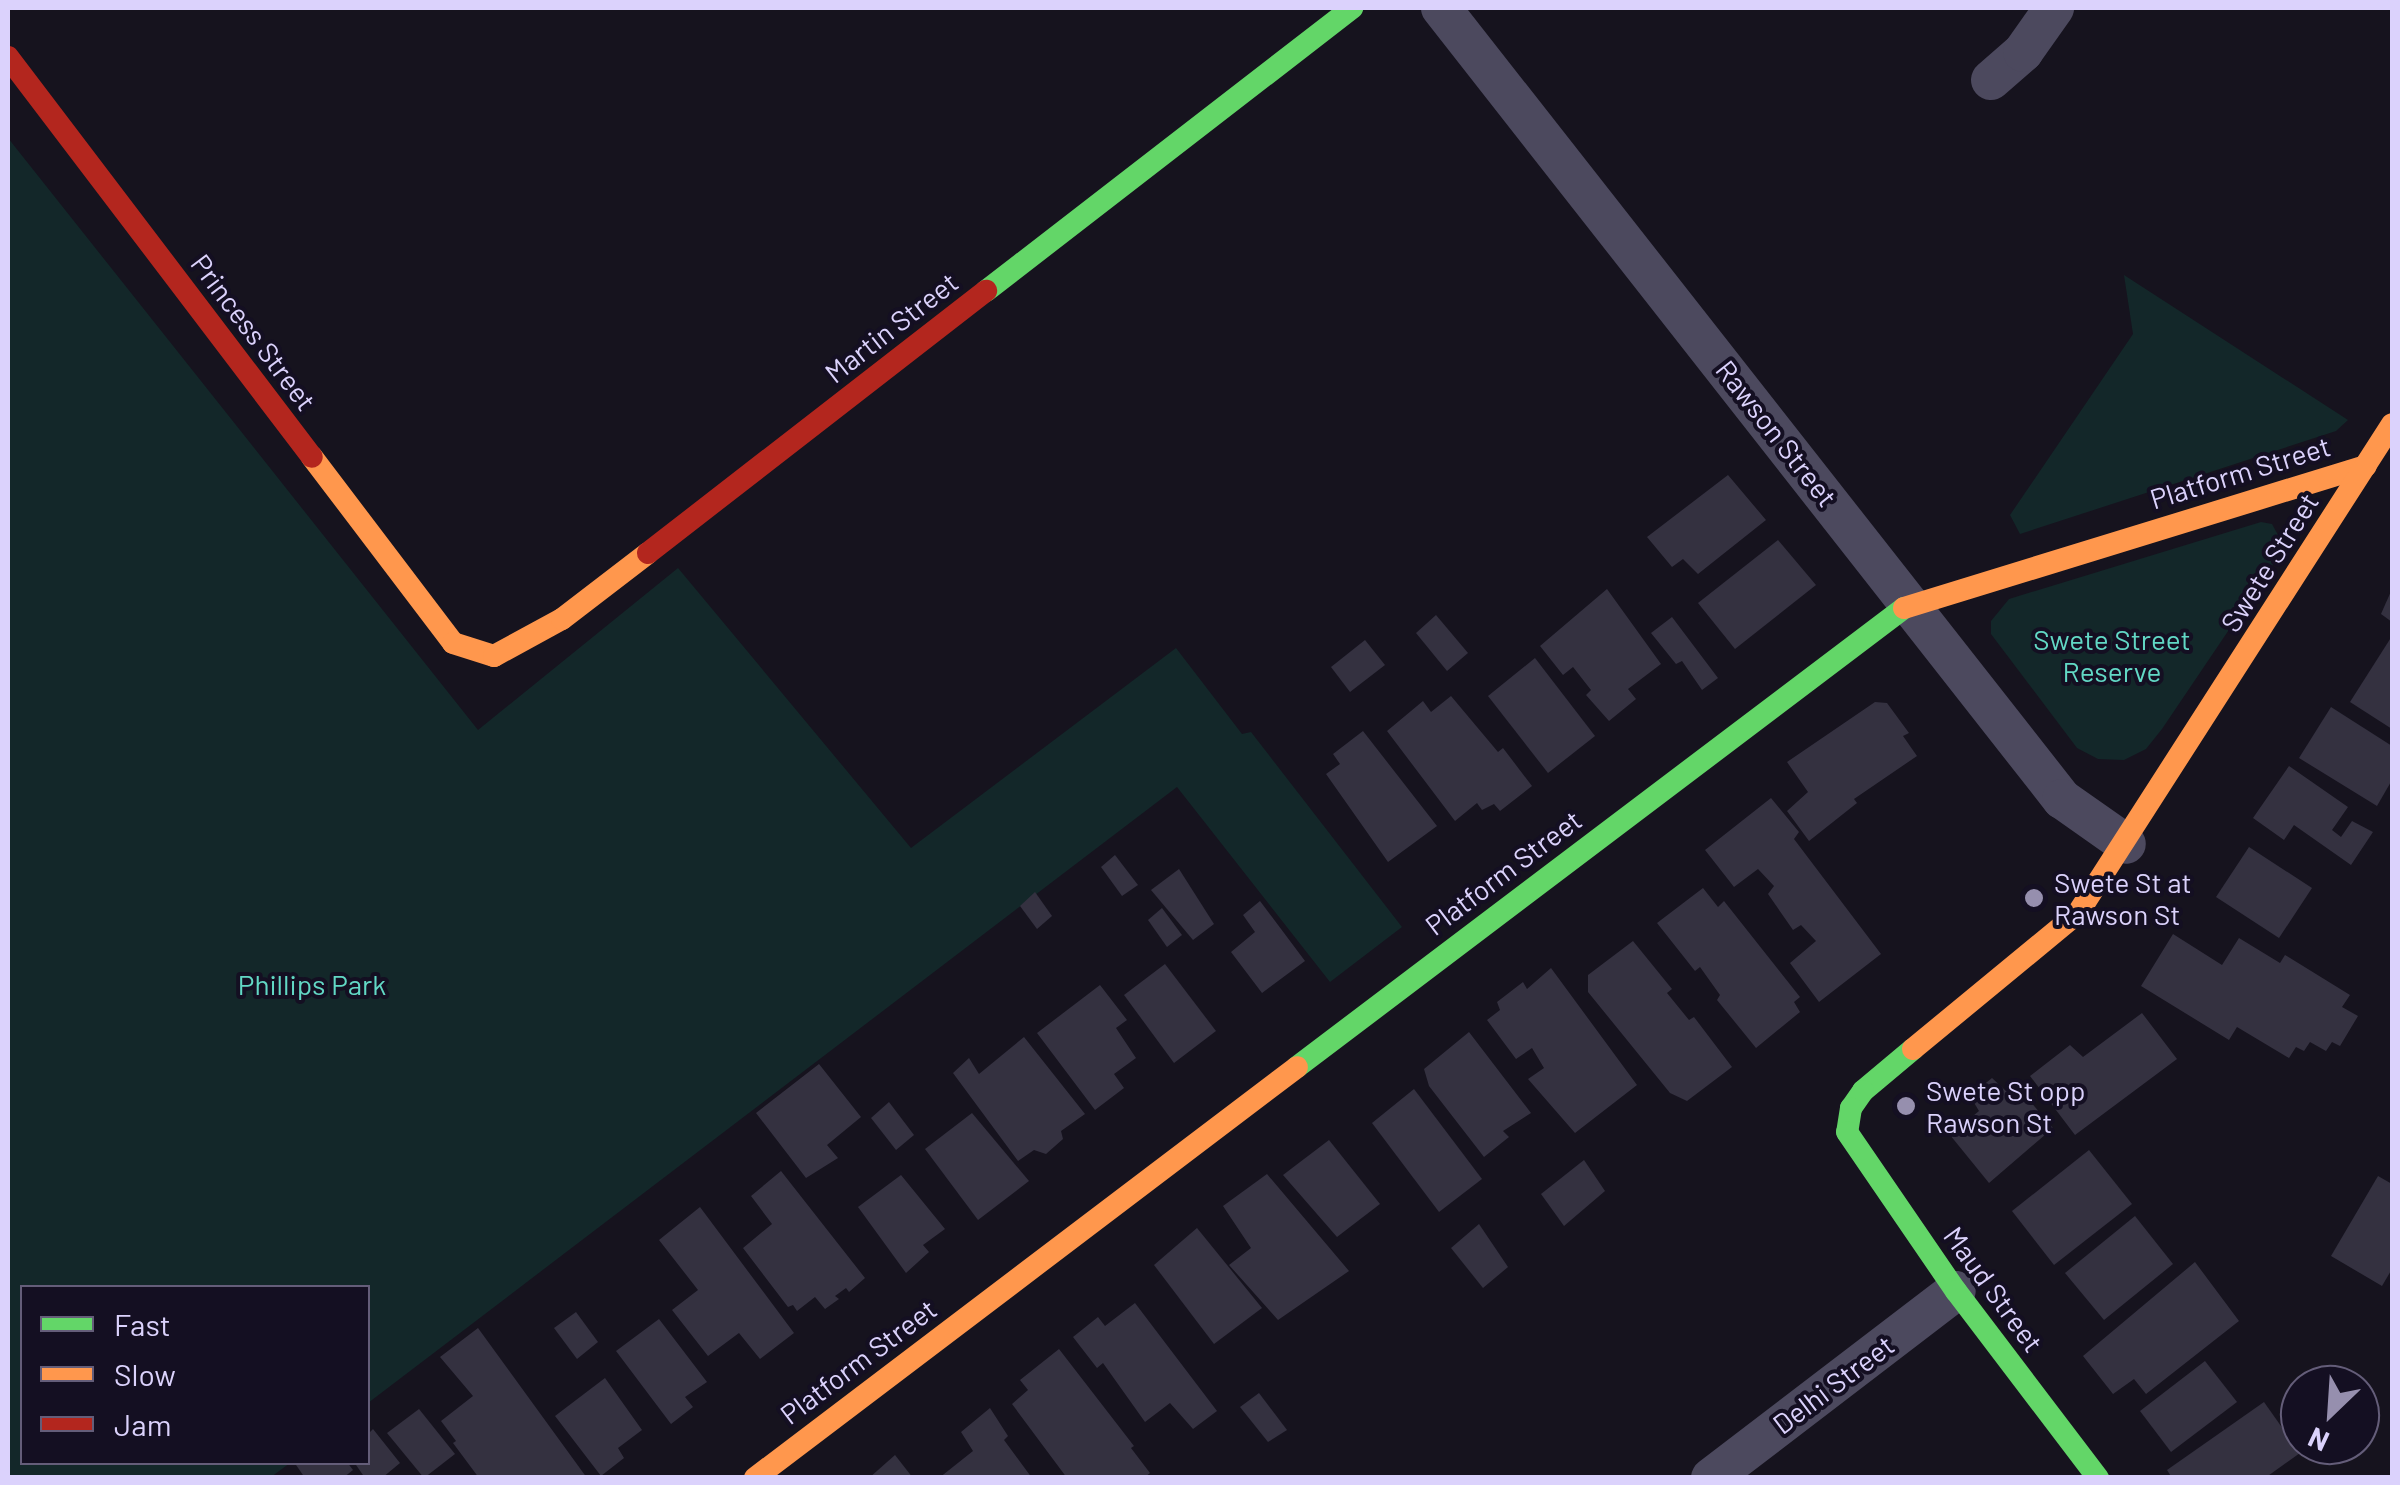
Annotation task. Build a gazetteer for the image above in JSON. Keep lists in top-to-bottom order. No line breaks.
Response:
{"streets":{"street":["Martin Street","Princess Street","Rawson Street","Platform Street","Swete Street","Maud Street","Delhi Street"]},"crossings":[["Martin Street","Princess Street"],["Rawson Street","Platform Street"],["Rawson Street","Swete Street"],["Platform Street","Swete Street"],["Swete Street","Maud Street"],["Maud Street","Delhi Street"]],"parks":["Swete Street Reserve","Phillips Park"],"places":["Swete St at Rawson St","Swete St opp Rawson St"],"legend":["Fast","Slow","Jam"],"north":"bottom left"}
